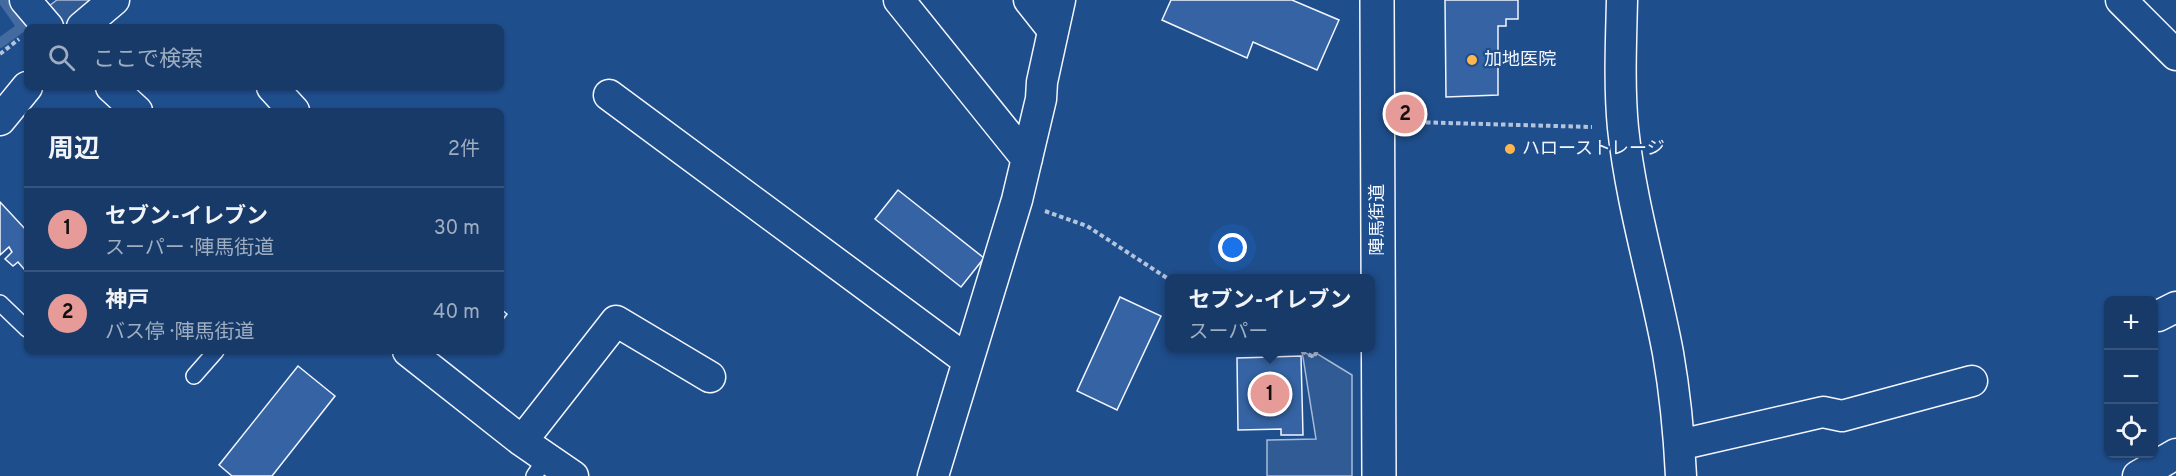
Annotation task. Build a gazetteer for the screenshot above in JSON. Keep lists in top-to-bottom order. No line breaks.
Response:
{"streets":{"main road":["陣馬街道"]},"places":["加地医院","ハローストレージ"],"page":{"search":"ここで検索","pins":["2","1"],"heading":["周辺","2件"],"list":[{"mark":"1","name":"セブン-イレブン","note":"スーパー · 陣馬街道","value":"30 m"},{"mark":"2","name":"神戸","note":"バス停 · 陣馬街道","value":"40 m"}],"popup":["セブン-イレブン","スーパー"],"map_buttons":["+","−"]}}
